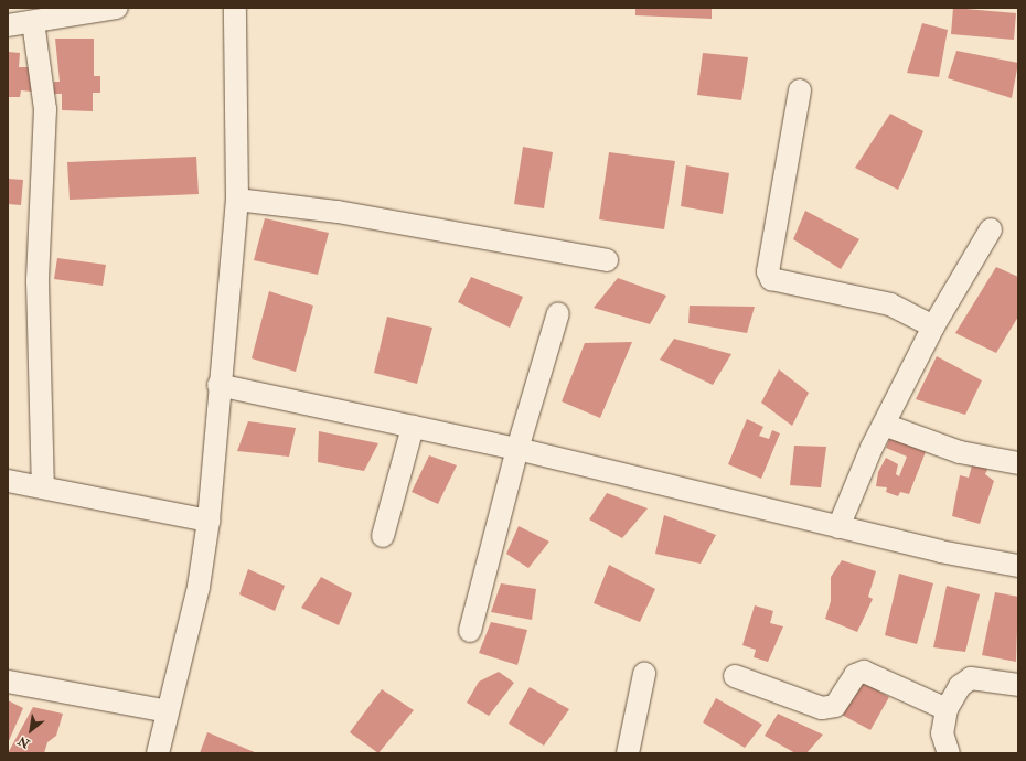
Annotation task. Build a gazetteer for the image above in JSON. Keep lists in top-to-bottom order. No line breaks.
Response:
{"north":"bottom left"}
